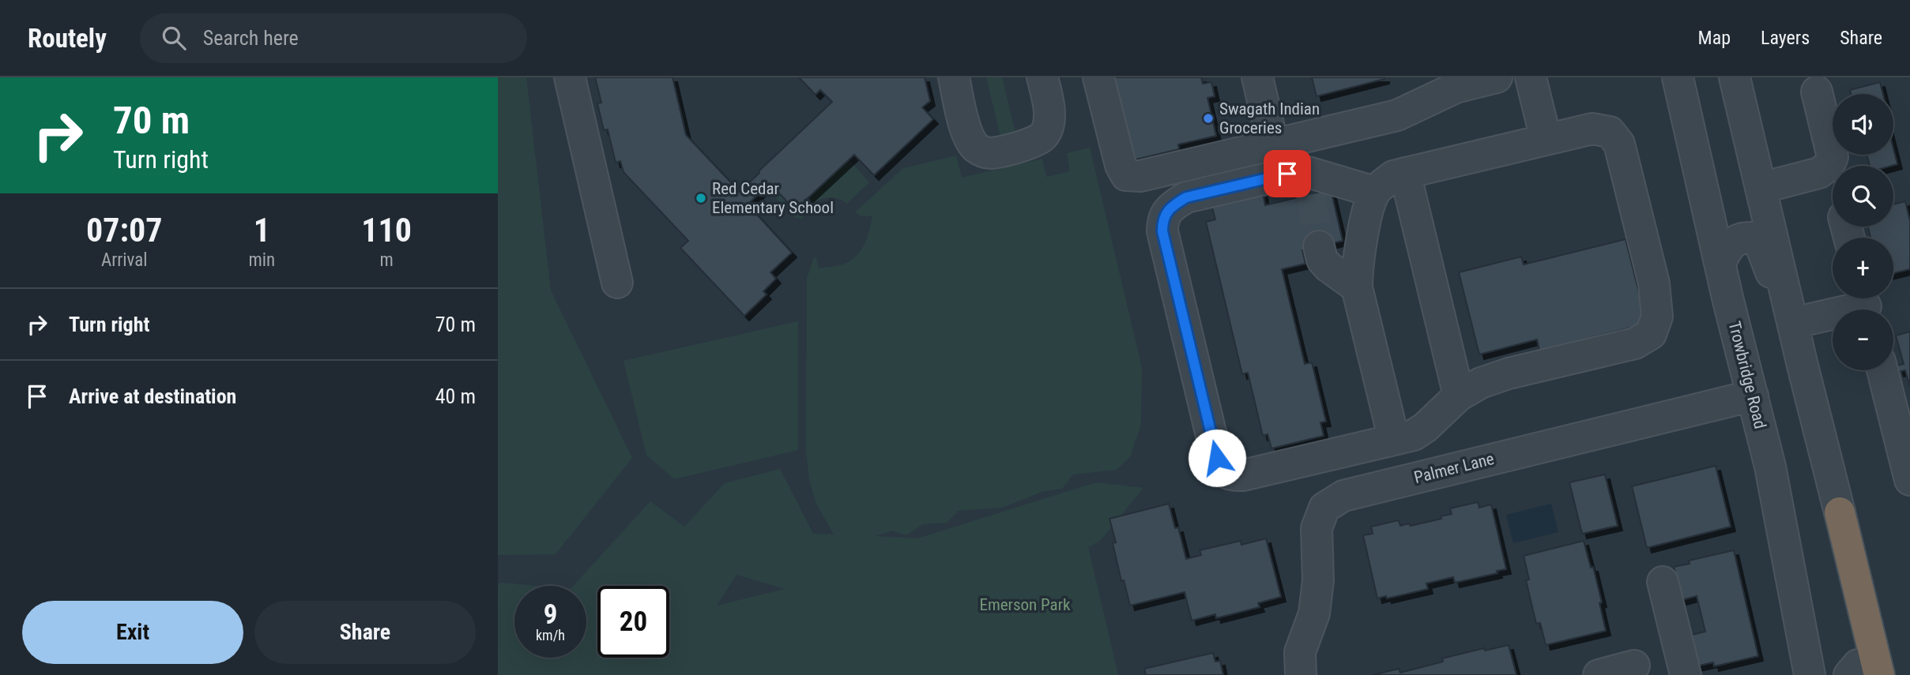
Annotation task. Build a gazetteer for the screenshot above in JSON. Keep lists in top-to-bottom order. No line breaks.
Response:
{"streets":{"street":["Trowbridge Road","Palmer Lane"]},"crossings":[["Trowbridge Road","Palmer Lane"]],"parks":["Emerson Park"],"places":["Swagath Indian Groceries","Red Cedar Elementary School"],"page":{"header":"Routely","search":"Search here","nav":["Map","Layers","Share"],"turn":["70 m","Turn right"],"map_buttons":["+","−"],"eta":["07:07","Arrival","1","min","110","m"],"list":[{"name":"Turn right","value":"70 m"},{"name":"Arrive at destination","value":"40 m"}],"speed":"9 km/h","limit":"20","buttons":["Exit","Share"]}}
